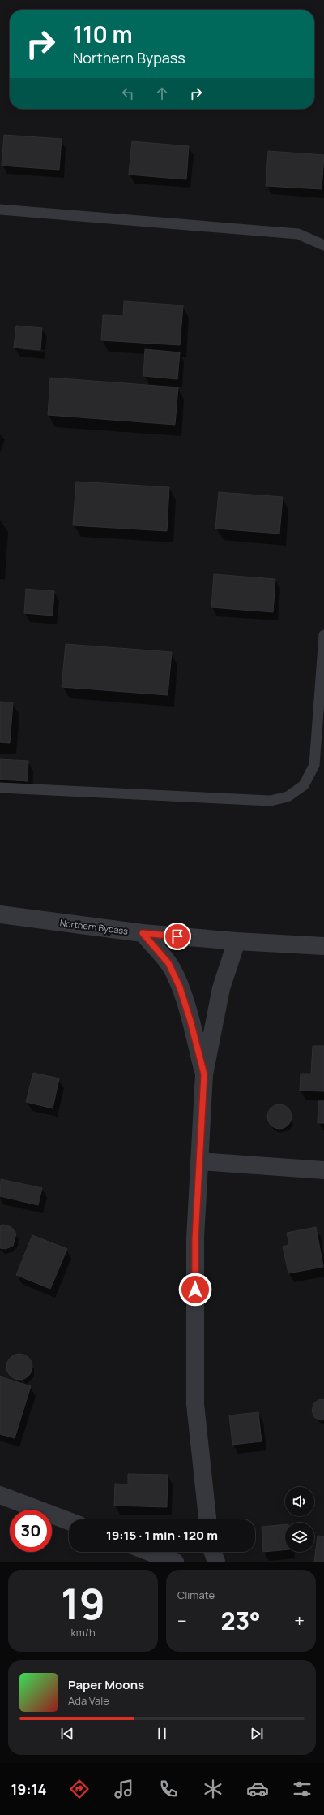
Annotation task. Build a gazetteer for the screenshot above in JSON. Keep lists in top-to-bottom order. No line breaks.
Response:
{"streets":{"street":["Northern Bypass"]},"page":{"turn":["110 m","Northern Bypass"],"limit":"30","trip":"19:15 · 1 min · 120 m","tile":[["19","km/h"],"Climate"],"heat":["−","23°","+"],"song":["Paper Moons","Ada Vale"],"tabs":"19:14"}}
